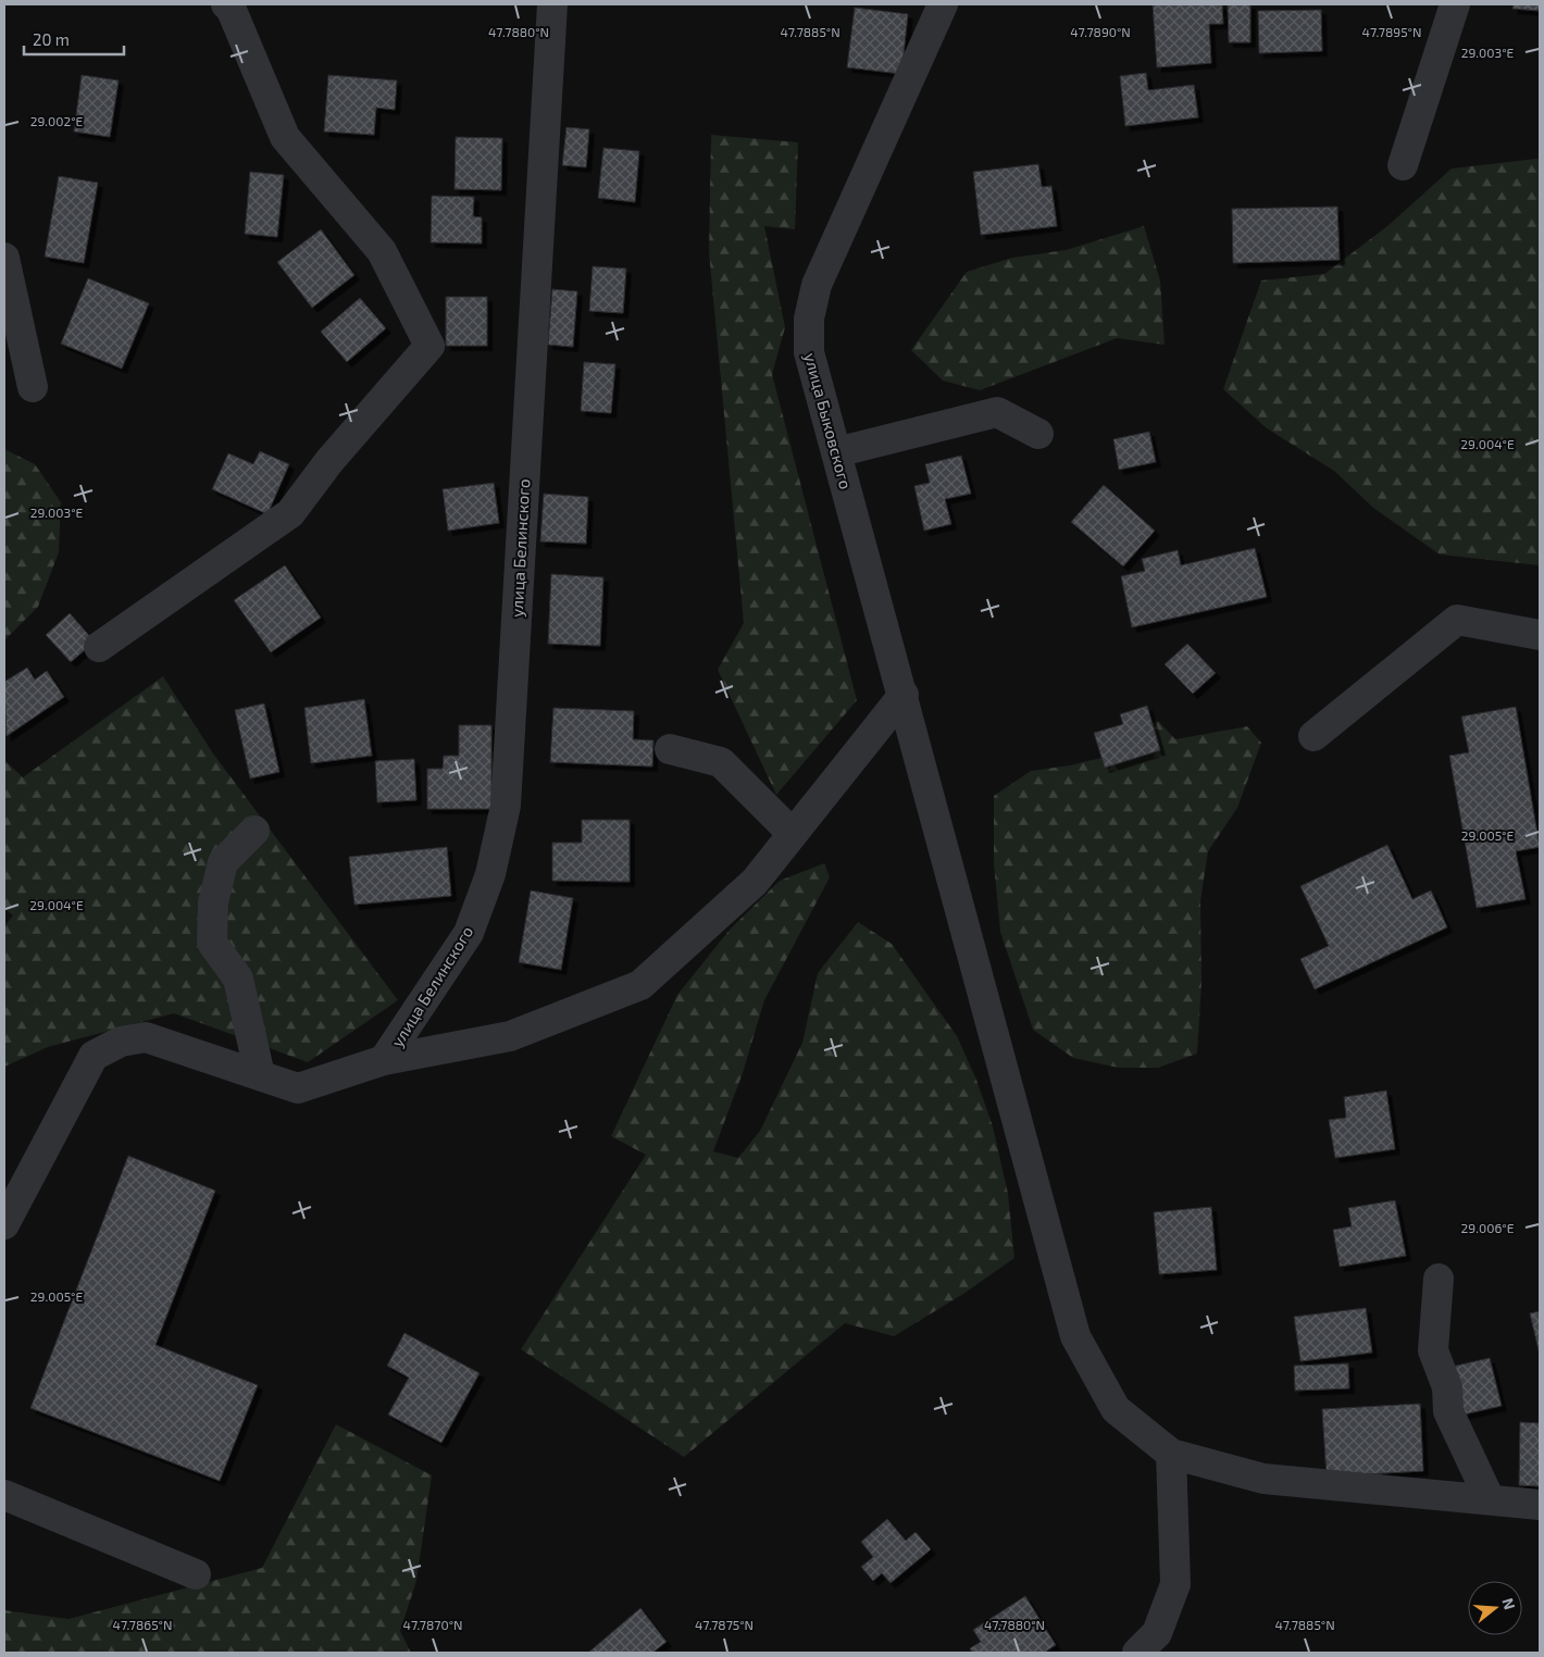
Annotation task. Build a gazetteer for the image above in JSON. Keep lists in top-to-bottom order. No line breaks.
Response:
{"streets":{"street":["улица Быковского","улица Белинского"]},"scale_bar":"20 m","north":"right","coordinates":["47.7880°N","47.7885°N","47.7890°N","47.7895°N","29.003°E","29.002°E","29.004°E","29.005°E","29.006°E","47.7865°N","47.7870°N","47.7875°N"]}
